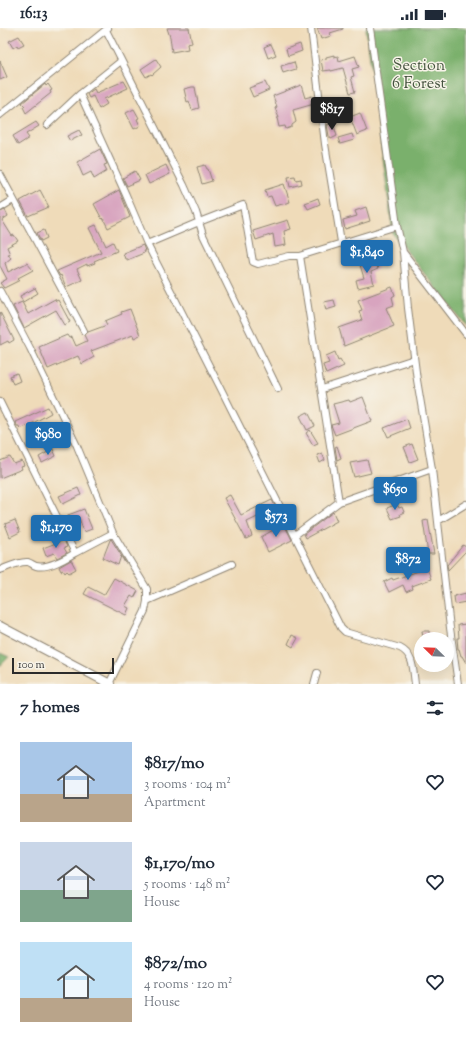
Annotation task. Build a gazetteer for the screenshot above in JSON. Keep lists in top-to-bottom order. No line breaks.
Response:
{"parks":["Section 6 Forest"],"scale_bar":"100 m","north":"top left","page":{"status":"16:13","price":["$817","$1,840","$980","$650","$573","$1,170","$872"],"scale":"100 m","heading":"7 homes","list":[{"name":"$817/mo","note":"3 rooms · 104 m² · Apartment"},{"name":"$1,170/mo","note":"5 rooms · 148 m² · House"},{"name":"$872/mo","note":"4 rooms · 120 m² · House"}]}}
